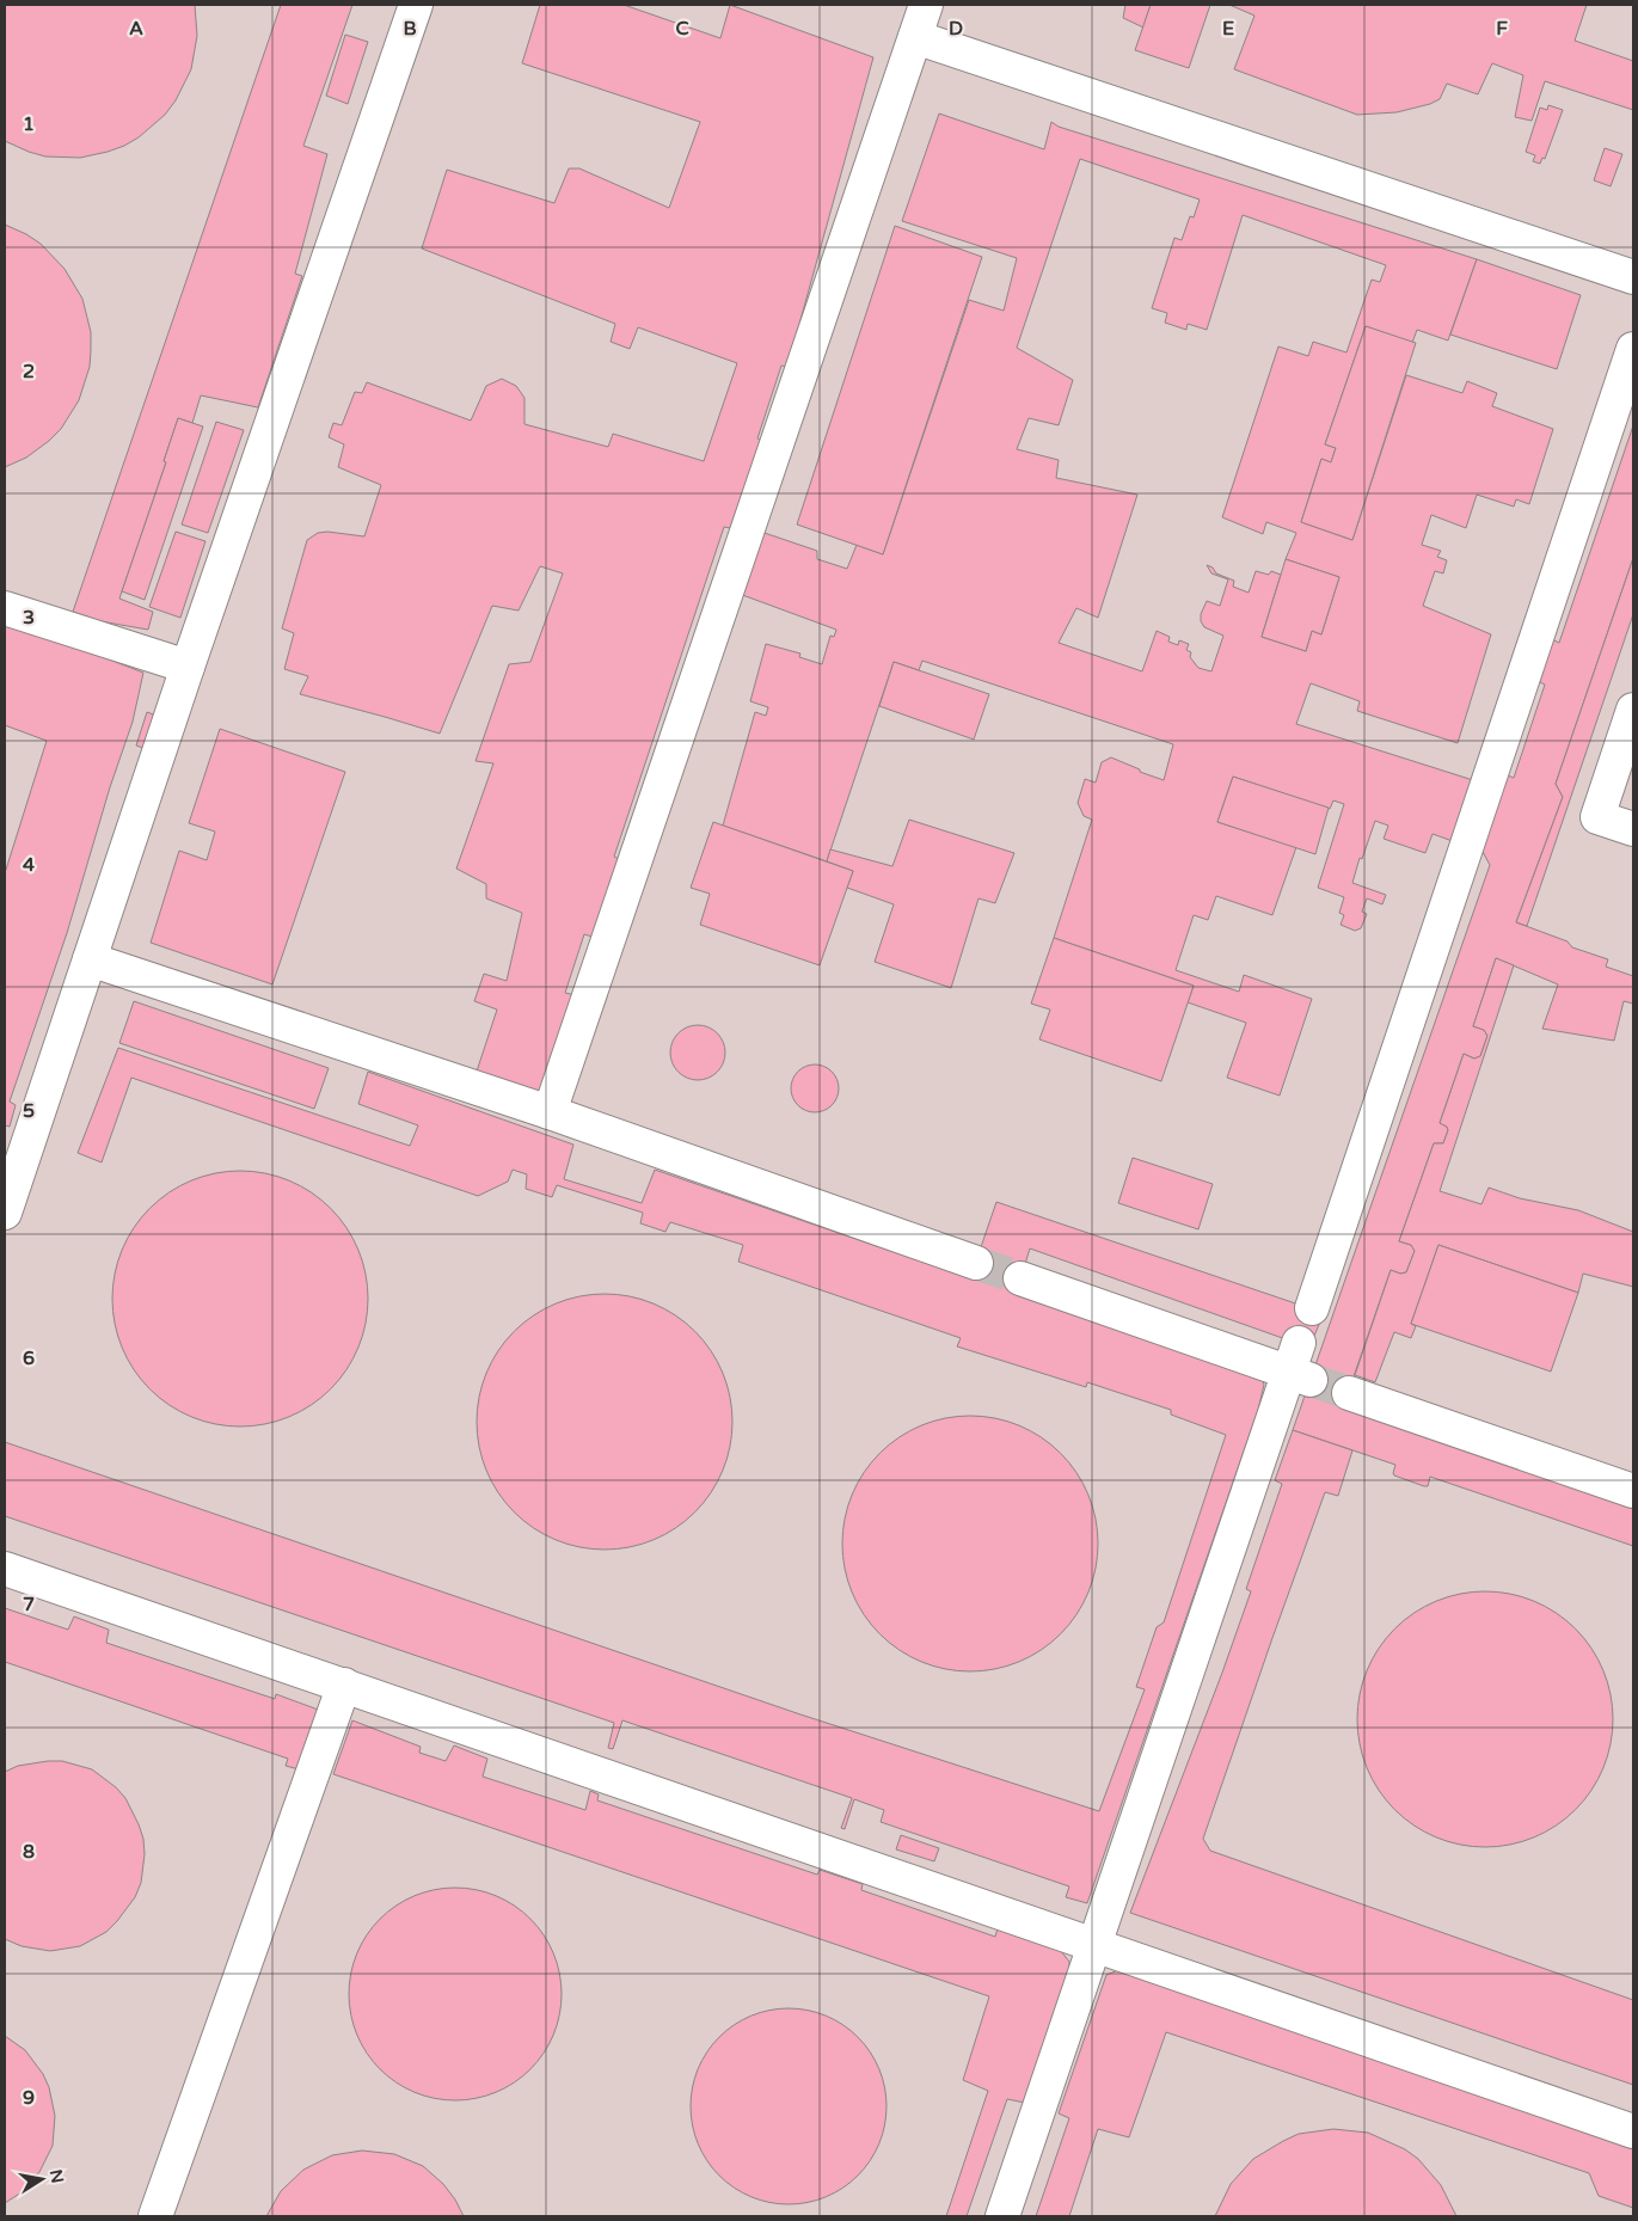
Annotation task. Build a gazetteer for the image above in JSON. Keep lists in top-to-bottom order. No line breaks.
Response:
{"north":"right","grid":{"columns":["A","B","C","D","E","F"],"rows":["1","2","3","4","5","6","7","8","9"]}}
